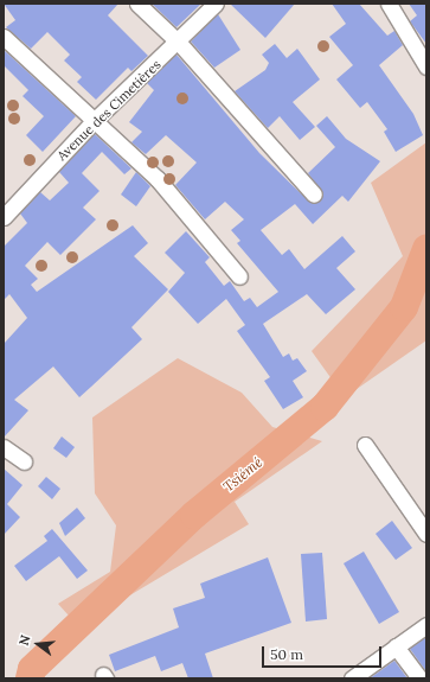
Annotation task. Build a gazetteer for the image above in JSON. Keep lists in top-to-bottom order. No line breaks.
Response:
{"streets":{"street":["Avenue des Cimetières"]},"water":["Tsiémé"],"scale_bar":"50 m","north":"left"}
